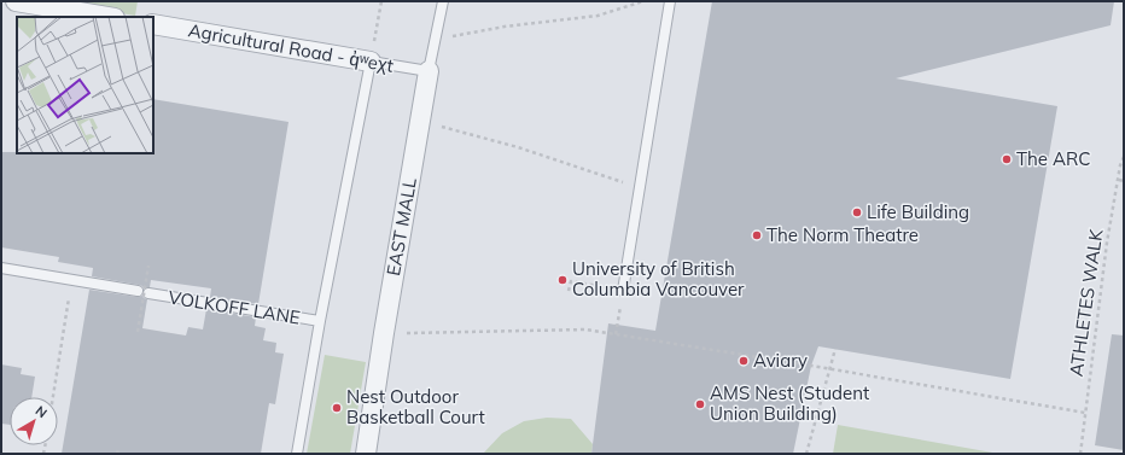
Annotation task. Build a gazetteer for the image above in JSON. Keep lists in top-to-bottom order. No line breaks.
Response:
{"streets":{"street":["Agricultural Road - q̓ʷeχt","EAST MALL"],"lane":["VOLKOFF LANE"],"path":["ATHLETES WALK"]},"crossings":[["Agricultural Road - q̓ʷeχt","EAST MALL"]],"places":["The ARC","Life Building","The Norm Theatre","University of British Columbia Vancouver","Aviary","AMS Nest (Student Union Building)","Nest Outdoor Basketball Court"],"north":"top right"}
